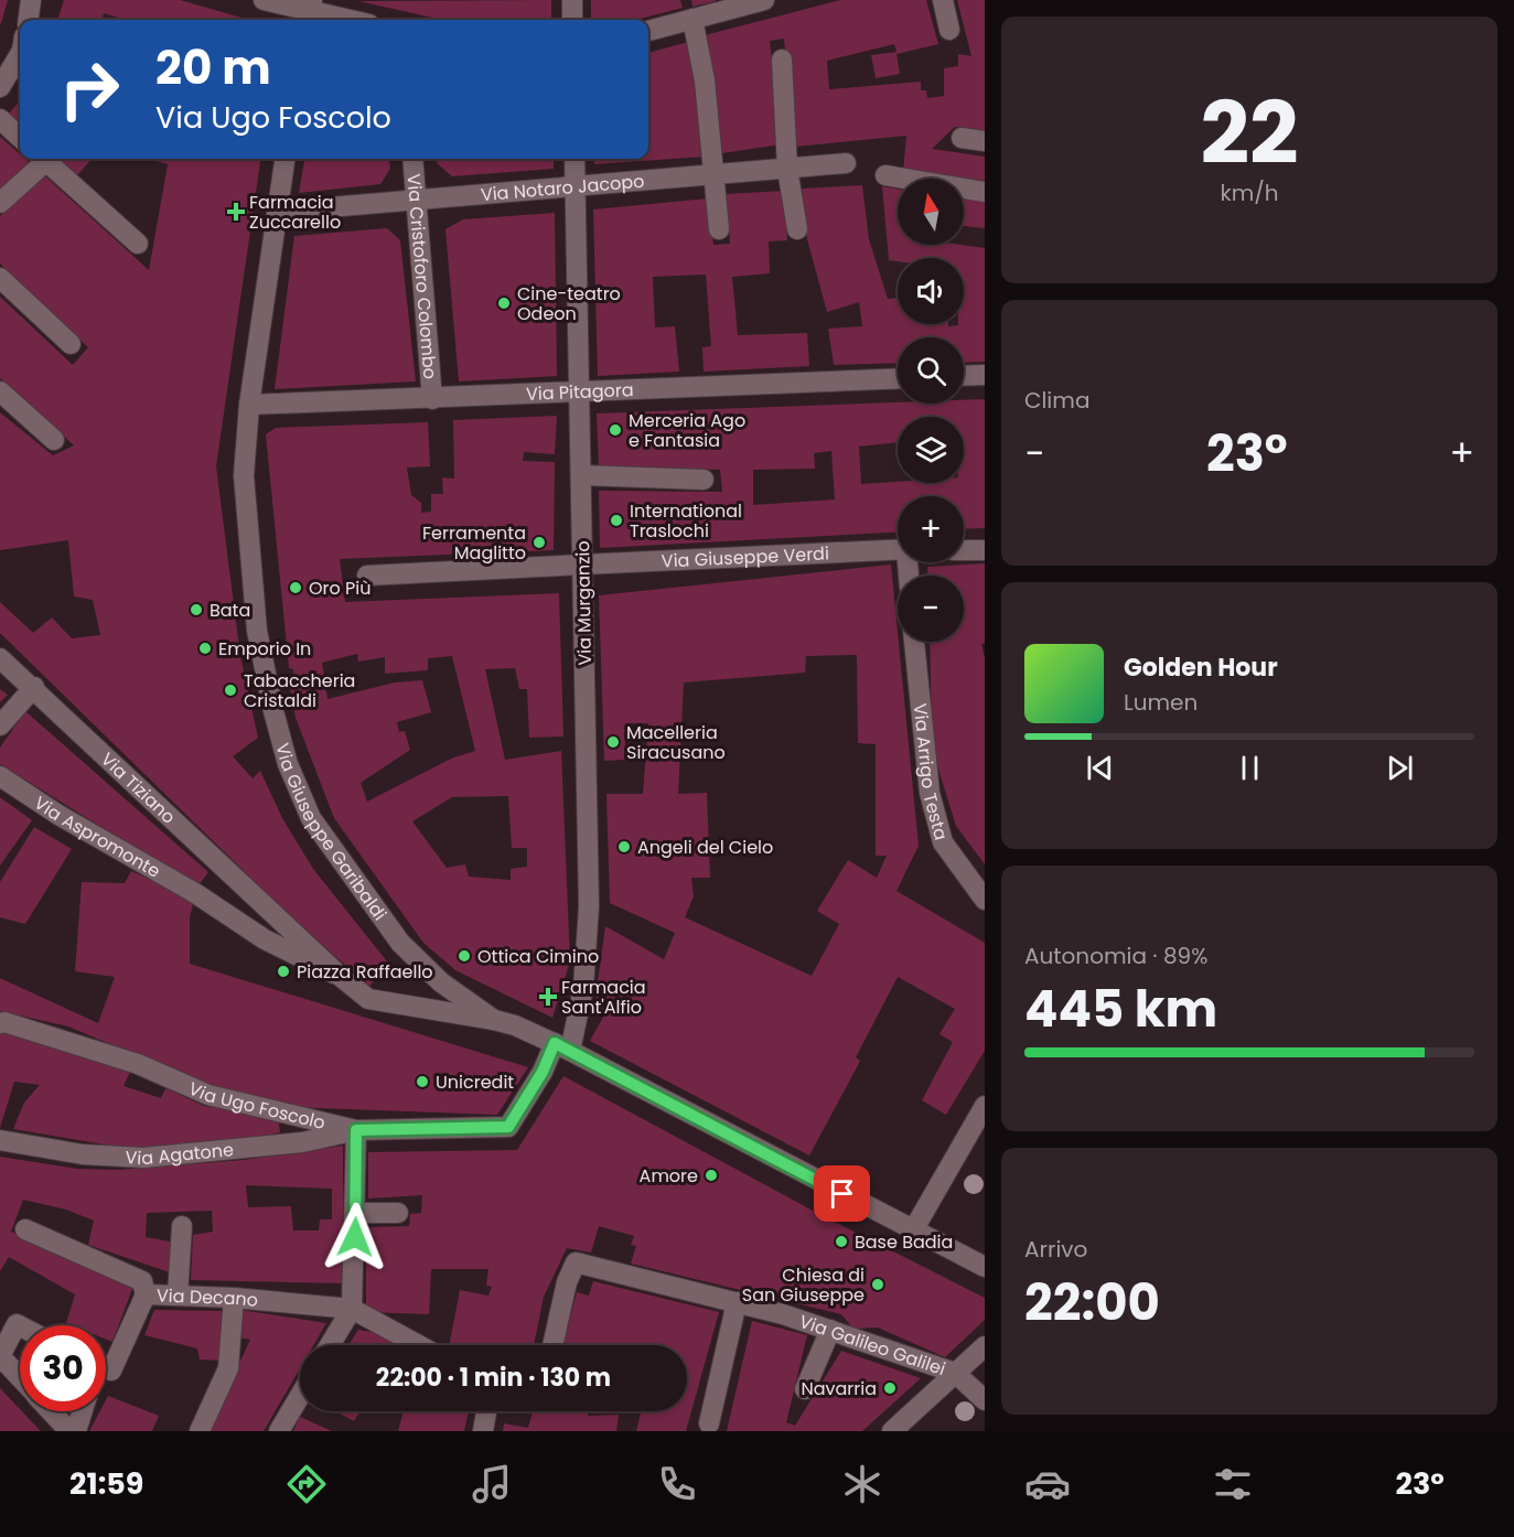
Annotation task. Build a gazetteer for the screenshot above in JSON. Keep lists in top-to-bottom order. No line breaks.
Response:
{"streets":{"street":["Via Notaro Jacopo","Via Cristoforo Colombo","Via Pitagora","Via Giuseppe Verdi","Via Murganzio","Via Arrigo Testa","Via Tiziano","Via Giuseppe Garibaldi","Via Aspromonte","Via Ugo Foscolo","Via Agatone","Via Decano","Via Galileo Galilei"]},"crossings":[["Via Notaro Jacopo","Via Cristoforo Colombo"],["Via Notaro Jacopo","Via Murganzio"],["Via Notaro Jacopo","Via Giuseppe Garibaldi"],["Via Cristoforo Colombo","Via Pitagora"],["Via Pitagora","Via Murganzio"],["Via Pitagora","Via Giuseppe Garibaldi"],["Via Giuseppe Verdi","Via Murganzio"],["Via Murganzio","Via Giuseppe Garibaldi"],["Via Murganzio","Via Ugo Foscolo"],["Via Tiziano","Via Aspromonte"],["Via Giuseppe Garibaldi","Via Ugo Foscolo"],["Via Ugo Foscolo","Via Agatone"]],"places":{"health":["Farmacia Zuccarello","Farmacia Sant'Alfio"],"other":["Cine-teatro Odeon","Merceria Ago e Fantasia","International Traslochi","Ferramenta Maglitto","Oro Più","Bata","Emporio In","Tabaccheria Cristaldi","Macelleria Siracusano","Angeli del Cielo","Ottica Cimino","Piazza Raffaello","Unicredit","Amore","Base Badia","Chiesa di San Giuseppe","Navarria"]},"north":"top","page":{"tile":[["22","km/h"],"Clima",["Autonomia · 89%","445 km"],["Arrivo","22:00"]],"turn":["20 m","Via Ugo Foscolo"],"map_buttons":["+","−"],"heat":["−","23°","+"],"song":["Golden Hour","Lumen"],"limit":"30","trip":"22:00 · 1 min · 130 m","tabs":["21:59","23°"]}}
